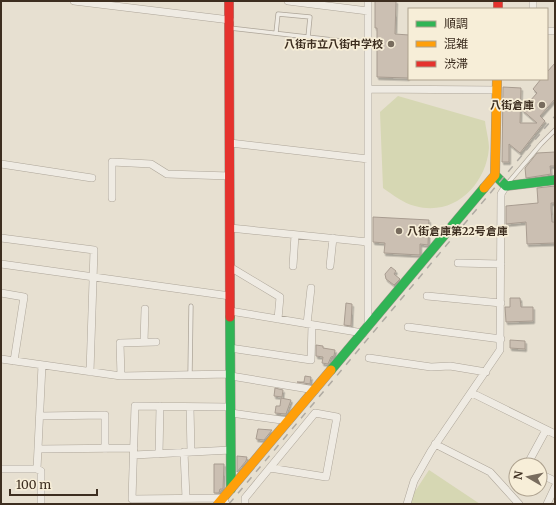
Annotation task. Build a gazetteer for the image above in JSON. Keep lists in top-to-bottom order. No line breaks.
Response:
{"places":["八街市立八街中学校","八街倉庫","八街倉庫第22号倉庫"],"legend":["順調","混雑","渋滞"],"scale_bar":"100 m","north":"left"}
